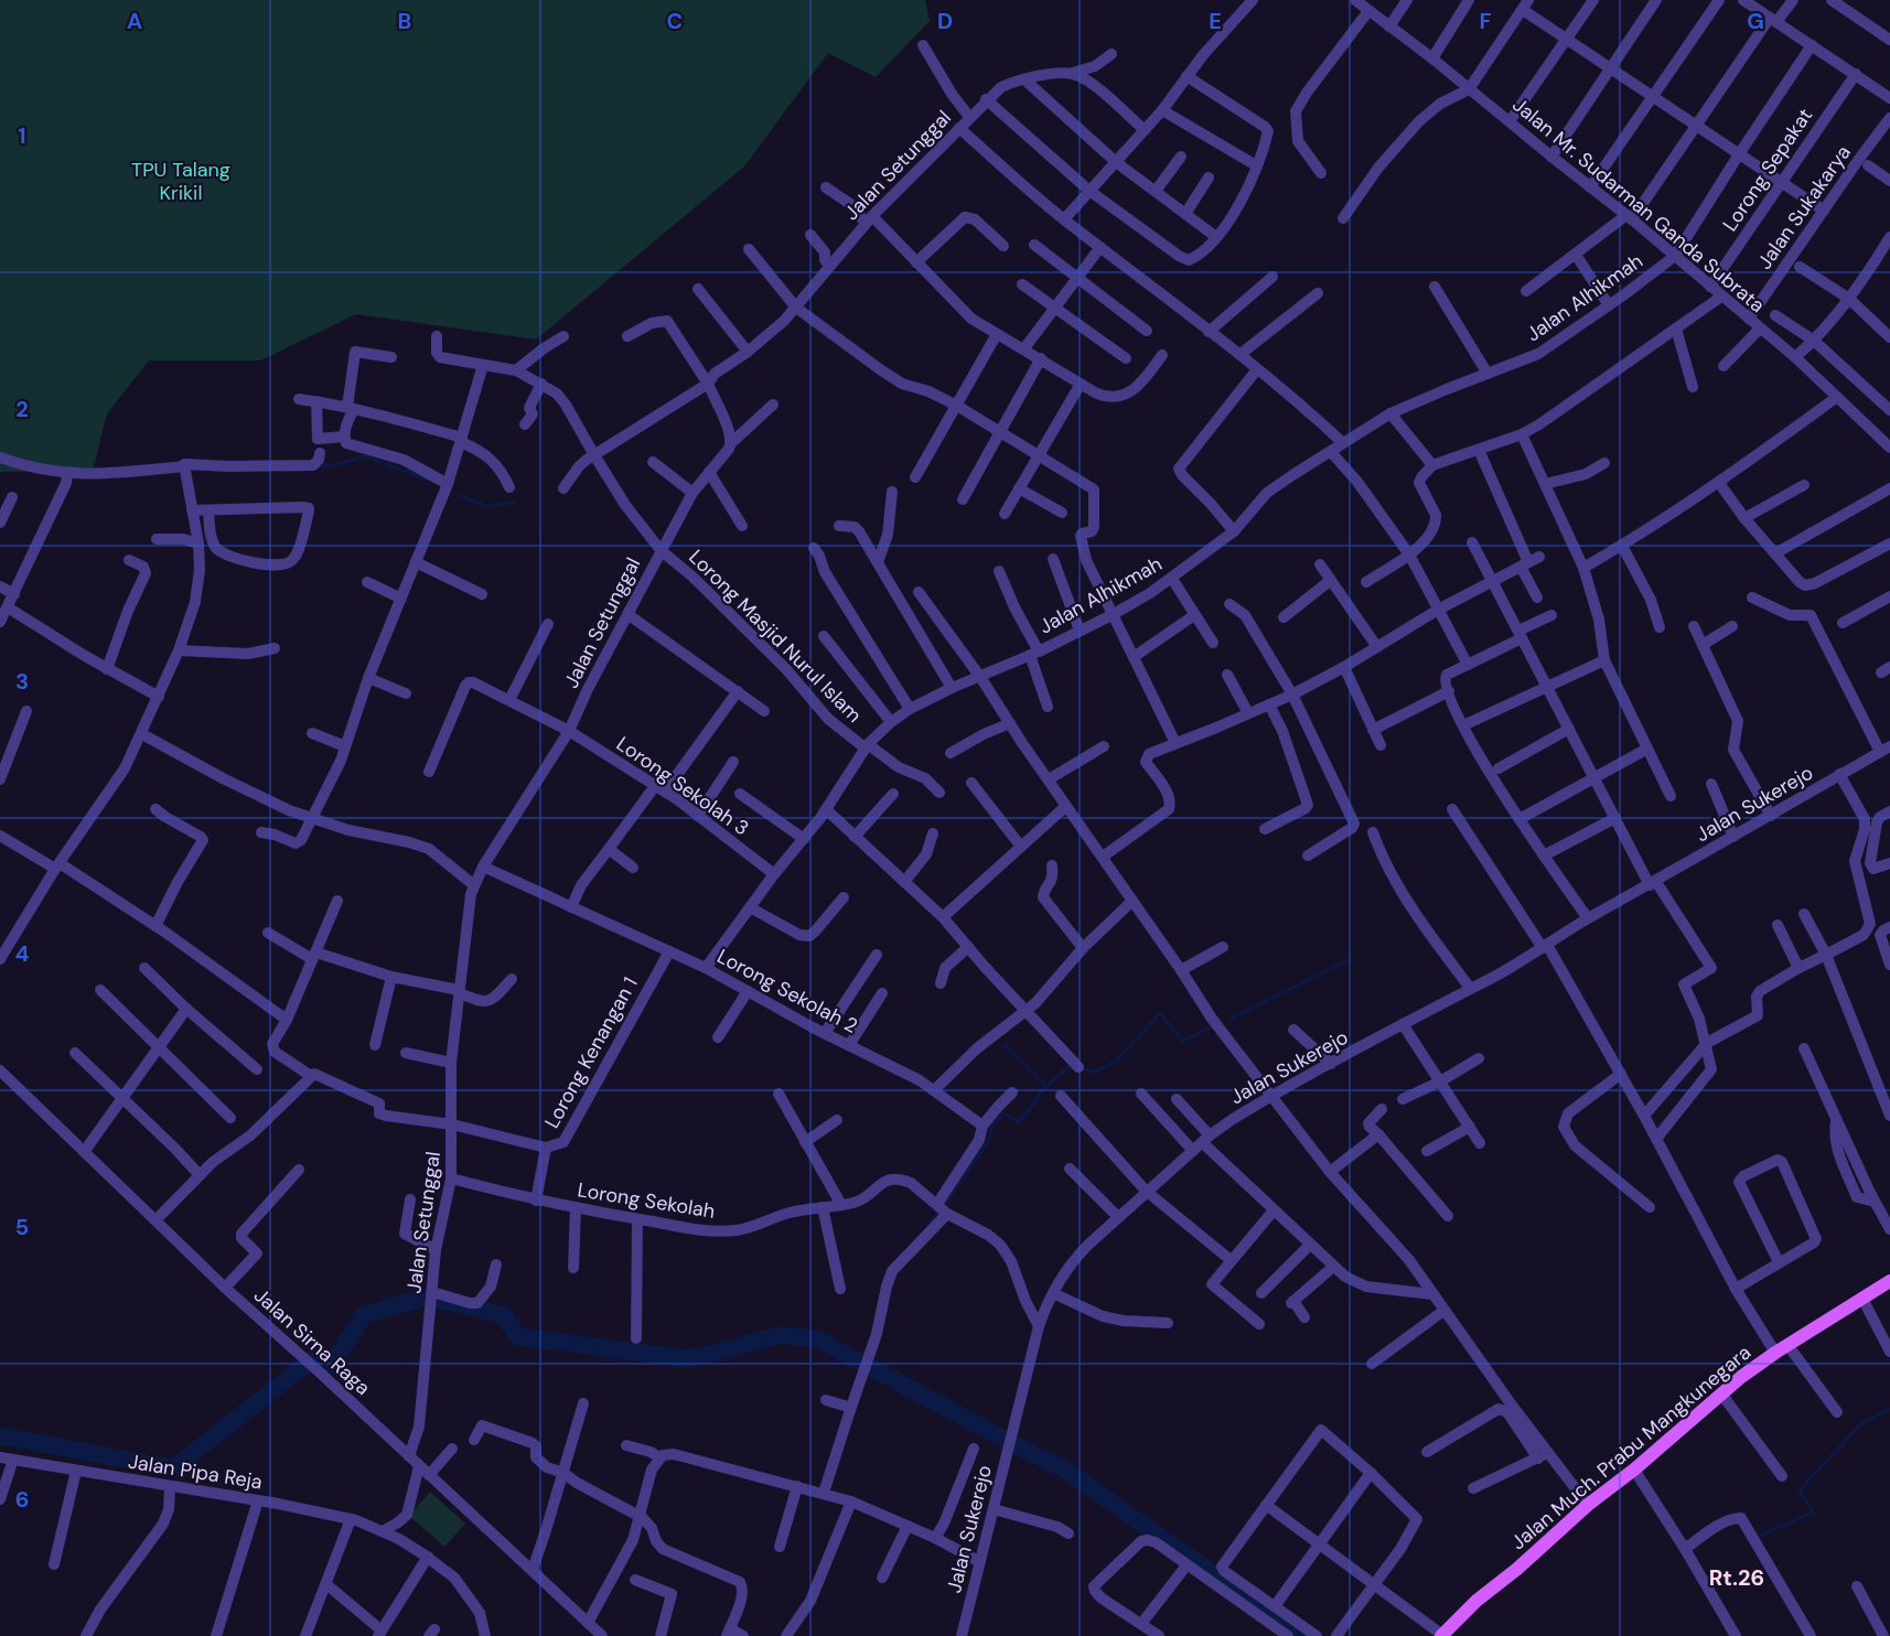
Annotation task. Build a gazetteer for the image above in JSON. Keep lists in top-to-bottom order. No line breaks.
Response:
{"streets":{"main road":["Jalan Much. Prabu Mangkunegara"],"street":["Jalan Setunggal","Lorong Sepakat","Jalan Mr. Sudarman Ganda Subrata","Jalan Sukakarya","Jalan Alhikmah","Lorong Masjid Nurul Islam","Lorong Sekolah 3","Jalan Sukerejo","Lorong Sekolah 2","Lorong Kenangan 1","Lorong Sekolah","Jalan Sirna Raga","Jalan Pipa Reja"]},"crossings":[["Jalan Setunggal","Lorong Masjid Nurul Islam"],["Jalan Setunggal","Lorong Sekolah 3"],["Jalan Setunggal","Lorong Sekolah 2"],["Jalan Setunggal","Lorong Kenangan 1"],["Jalan Setunggal","Lorong Sekolah"],["Jalan Setunggal","Jalan Sirna Raga"],["Lorong Sepakat","Jalan Mr. Sudarman Ganda Subrata"],["Jalan Mr. Sudarman Ganda Subrata","Jalan Sukakarya"],["Jalan Mr. Sudarman Ganda Subrata","Jalan Alhikmah"],["Jalan Alhikmah","Lorong Masjid Nurul Islam"],["Jalan Alhikmah","Lorong Sekolah 3"],["Jalan Alhikmah","Lorong Sekolah 2"],["Lorong Sekolah 2","Lorong Kenangan 1"]],"districts":["Rt.26"],"parks":["TPU Talang Krikil"],"grid":{"columns":["A","B","C","D","E","F","G"],"rows":["1","2","3","4","5","6"]}}
